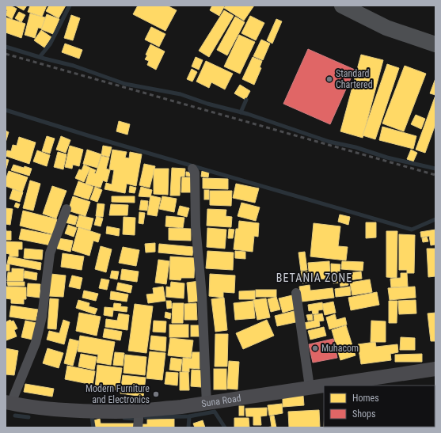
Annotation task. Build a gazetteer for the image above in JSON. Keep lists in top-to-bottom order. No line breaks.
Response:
{"streets":{"street":["Suna Road"]},"districts":["BETANIA ZONE"],"places":["Standard Chartered","Muhacom","Modern Furniture and Electronics"],"legend":["Homes","Shops"]}
